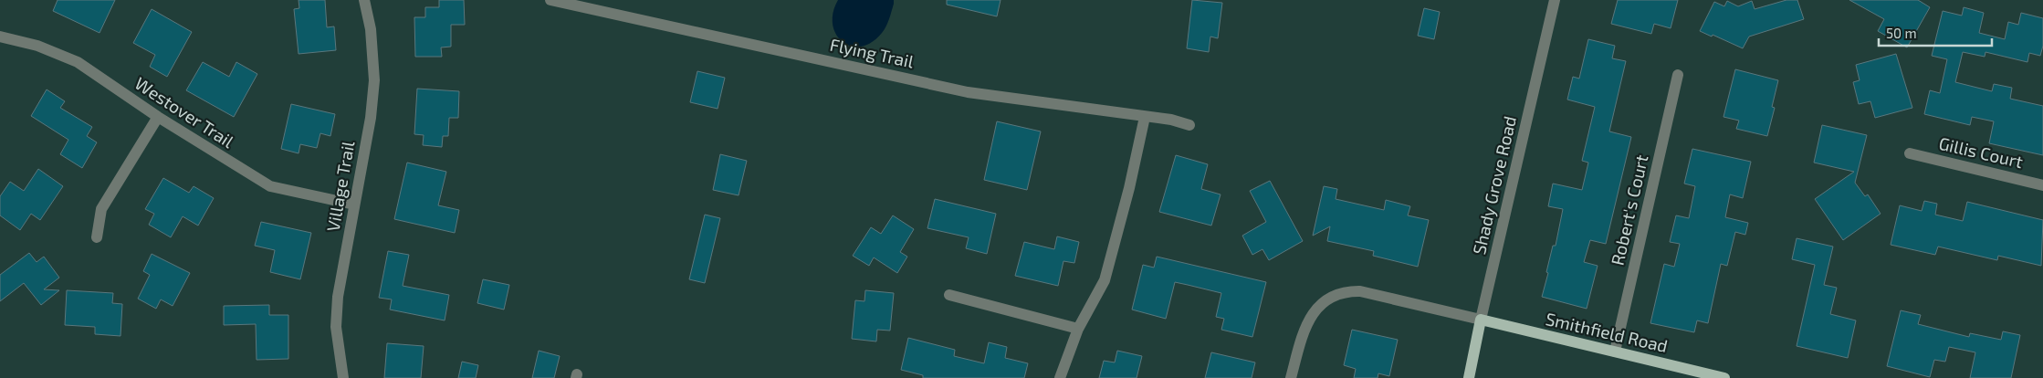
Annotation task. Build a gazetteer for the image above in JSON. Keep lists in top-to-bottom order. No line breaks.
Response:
{"streets":{"main road":["Shady Grove Road","Smithfield Road"],"street":["Flying Trail","Westover Trail","Gillis Court","Village Trail","Robert's Court"]},"crossings":[["Westover Trail","Village Trail"],["Shady Grove Road","Smithfield Road"],["Robert's Court","Smithfield Road"]],"scale_bar":"50 m"}
